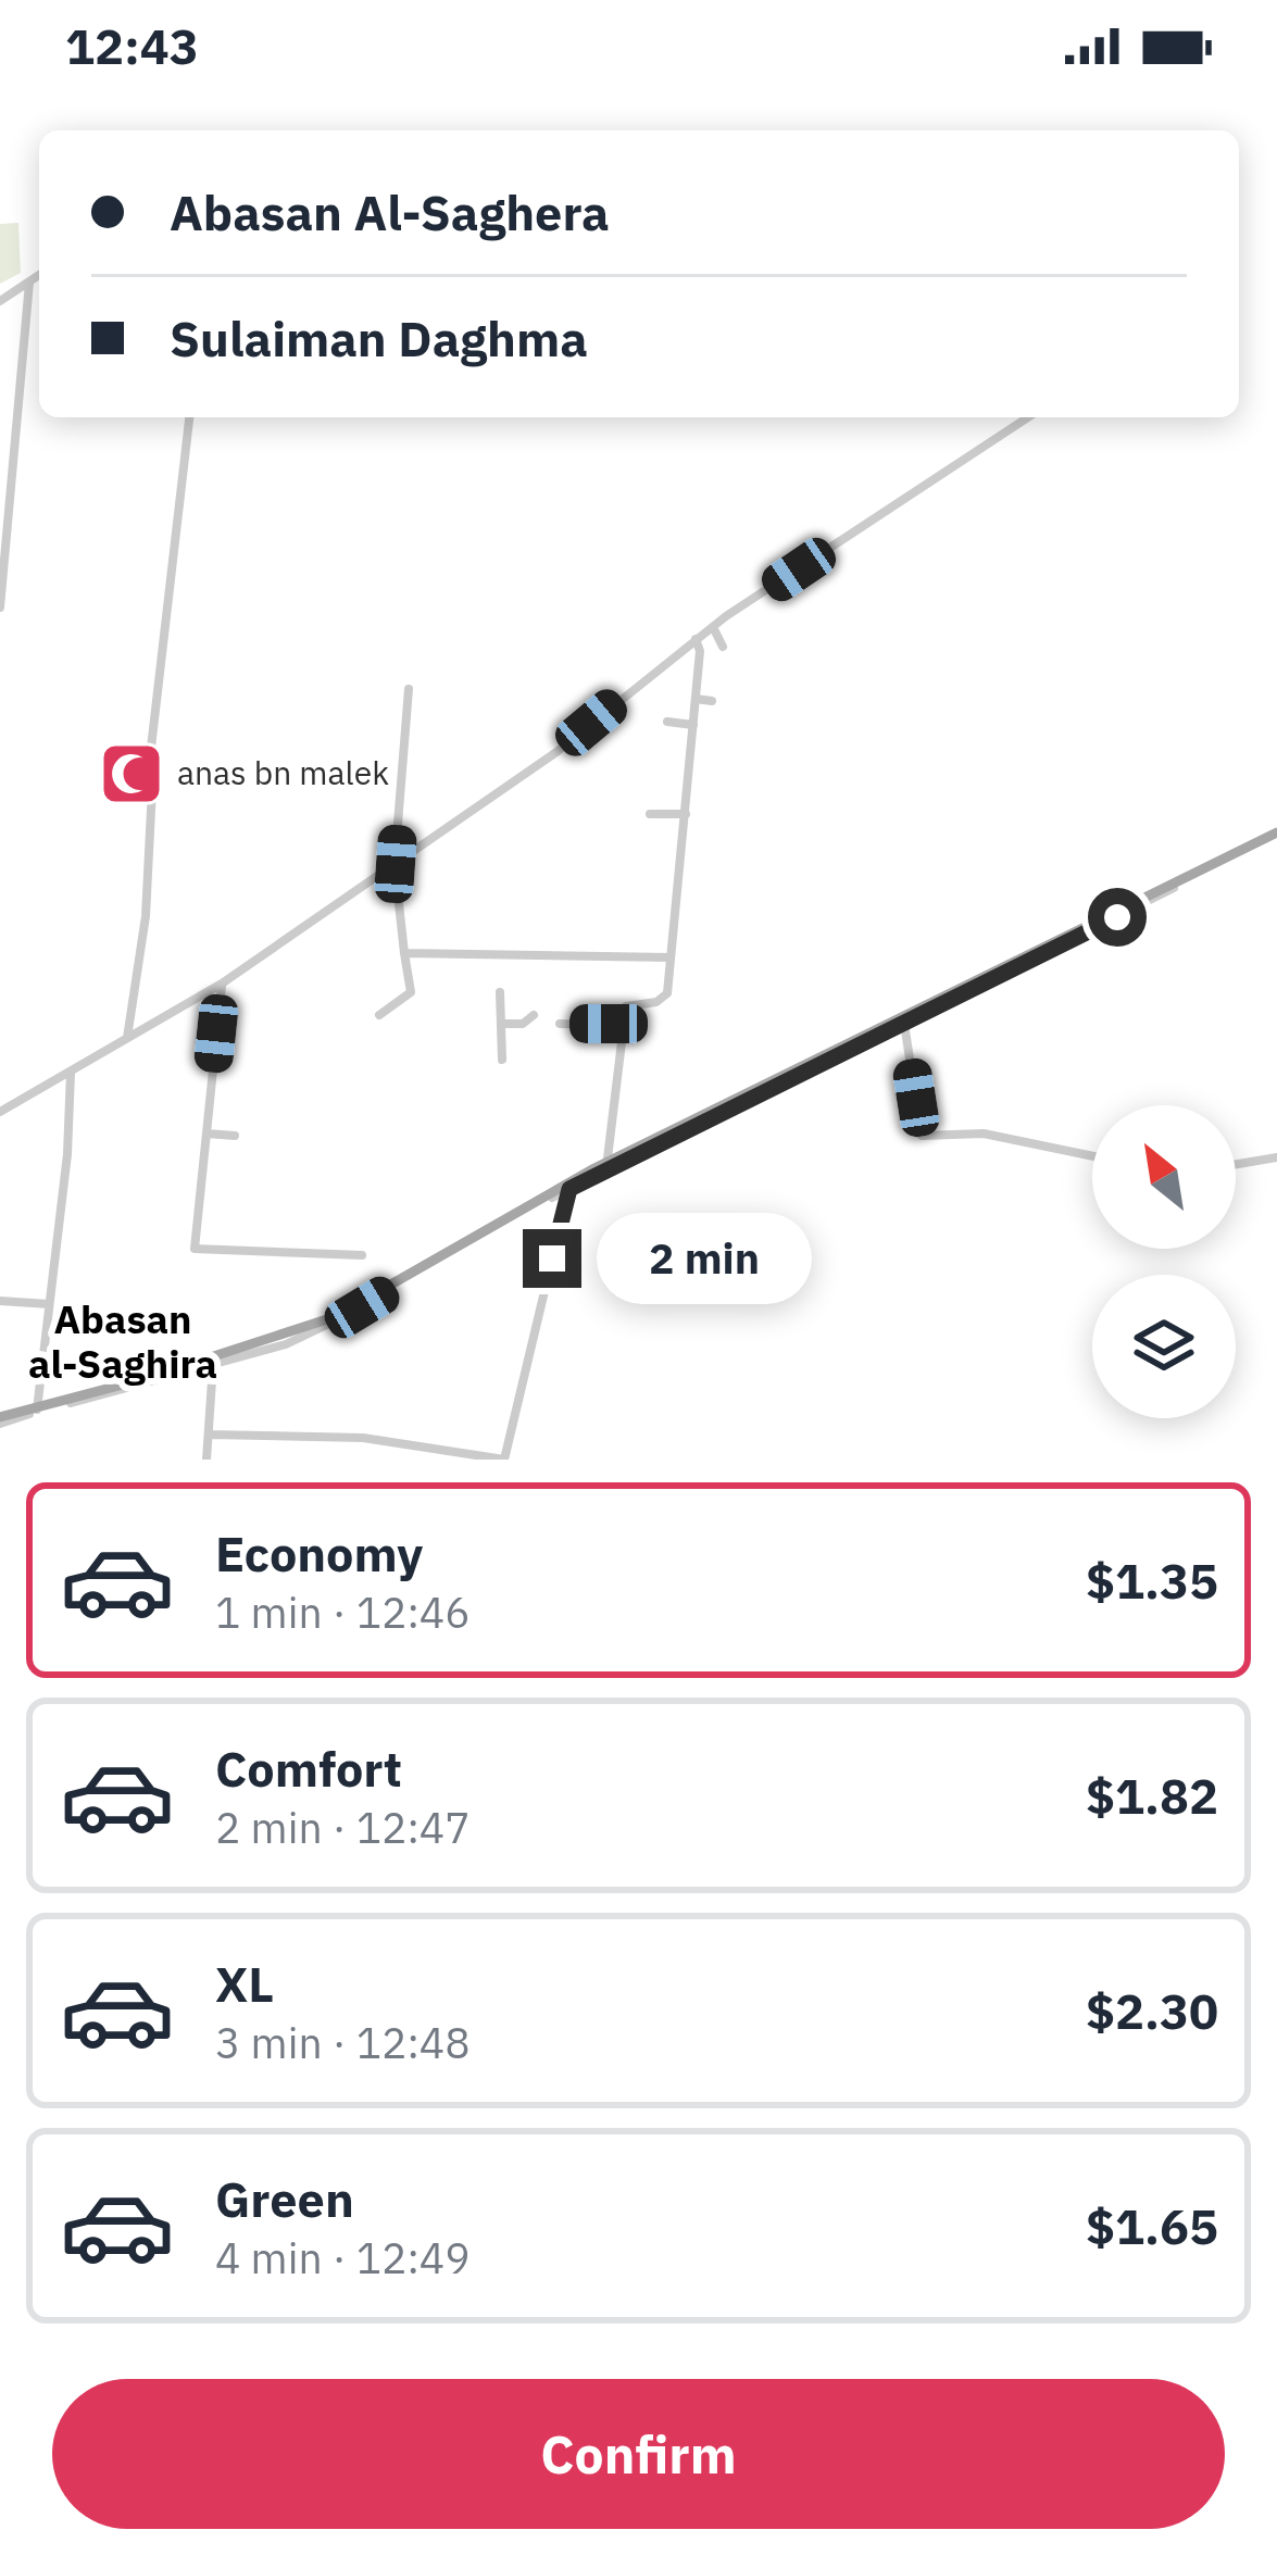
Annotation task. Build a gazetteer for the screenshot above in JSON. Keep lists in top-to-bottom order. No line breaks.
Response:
{"districts":["Abasan al-Saghira"],"places":{"mosque":["anas bn malek"]},"north":"top left","page":{"status":"12:43","banner":["Abasan Al-Saghera","Sulaiman Daghma"],"bubble":"2 min","list":[{"name":"Economy","note":"1 min · 12:46","value":"$1.35"},{"name":"Comfort","note":"2 min · 12:47","value":"$1.82"},{"name":"XL","note":"3 min · 12:48","value":"$2.30"},{"name":"Green","note":"4 min · 12:49","value":"$1.65"}],"buttons":"Confirm"}}
